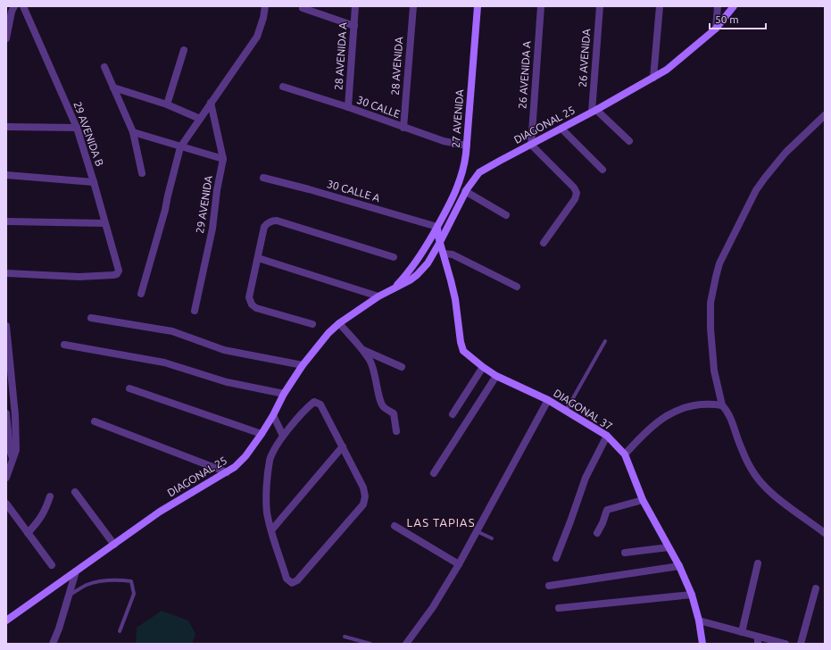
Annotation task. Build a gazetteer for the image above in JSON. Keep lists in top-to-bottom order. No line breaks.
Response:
{"streets":{"main road":["27 AVENIDA","DIAGONAL 25","DIAGONAL 37"],"street":["28 AVENIDA A","26 AVENIDA","28 AVENIDA","26 AVENIDA A","30 CALLE","29 AVENIDA B","30 CALLE A","29 AVENIDA"]},"crossings":[["28 AVENIDA A","30 CALLE"],["26 AVENIDA","DIAGONAL 25"],["28 AVENIDA","30 CALLE"],["26 AVENIDA A","DIAGONAL 25"],["30 CALLE","27 AVENIDA"],["27 AVENIDA","DIAGONAL 25"],["27 AVENIDA","30 CALLE A"],["27 AVENIDA","DIAGONAL 37"],["DIAGONAL 25","30 CALLE A"],["DIAGONAL 25","DIAGONAL 37"],["30 CALLE A","DIAGONAL 37"]],"districts":["LAS TAPIAS"],"scale_bar":"50 m"}
